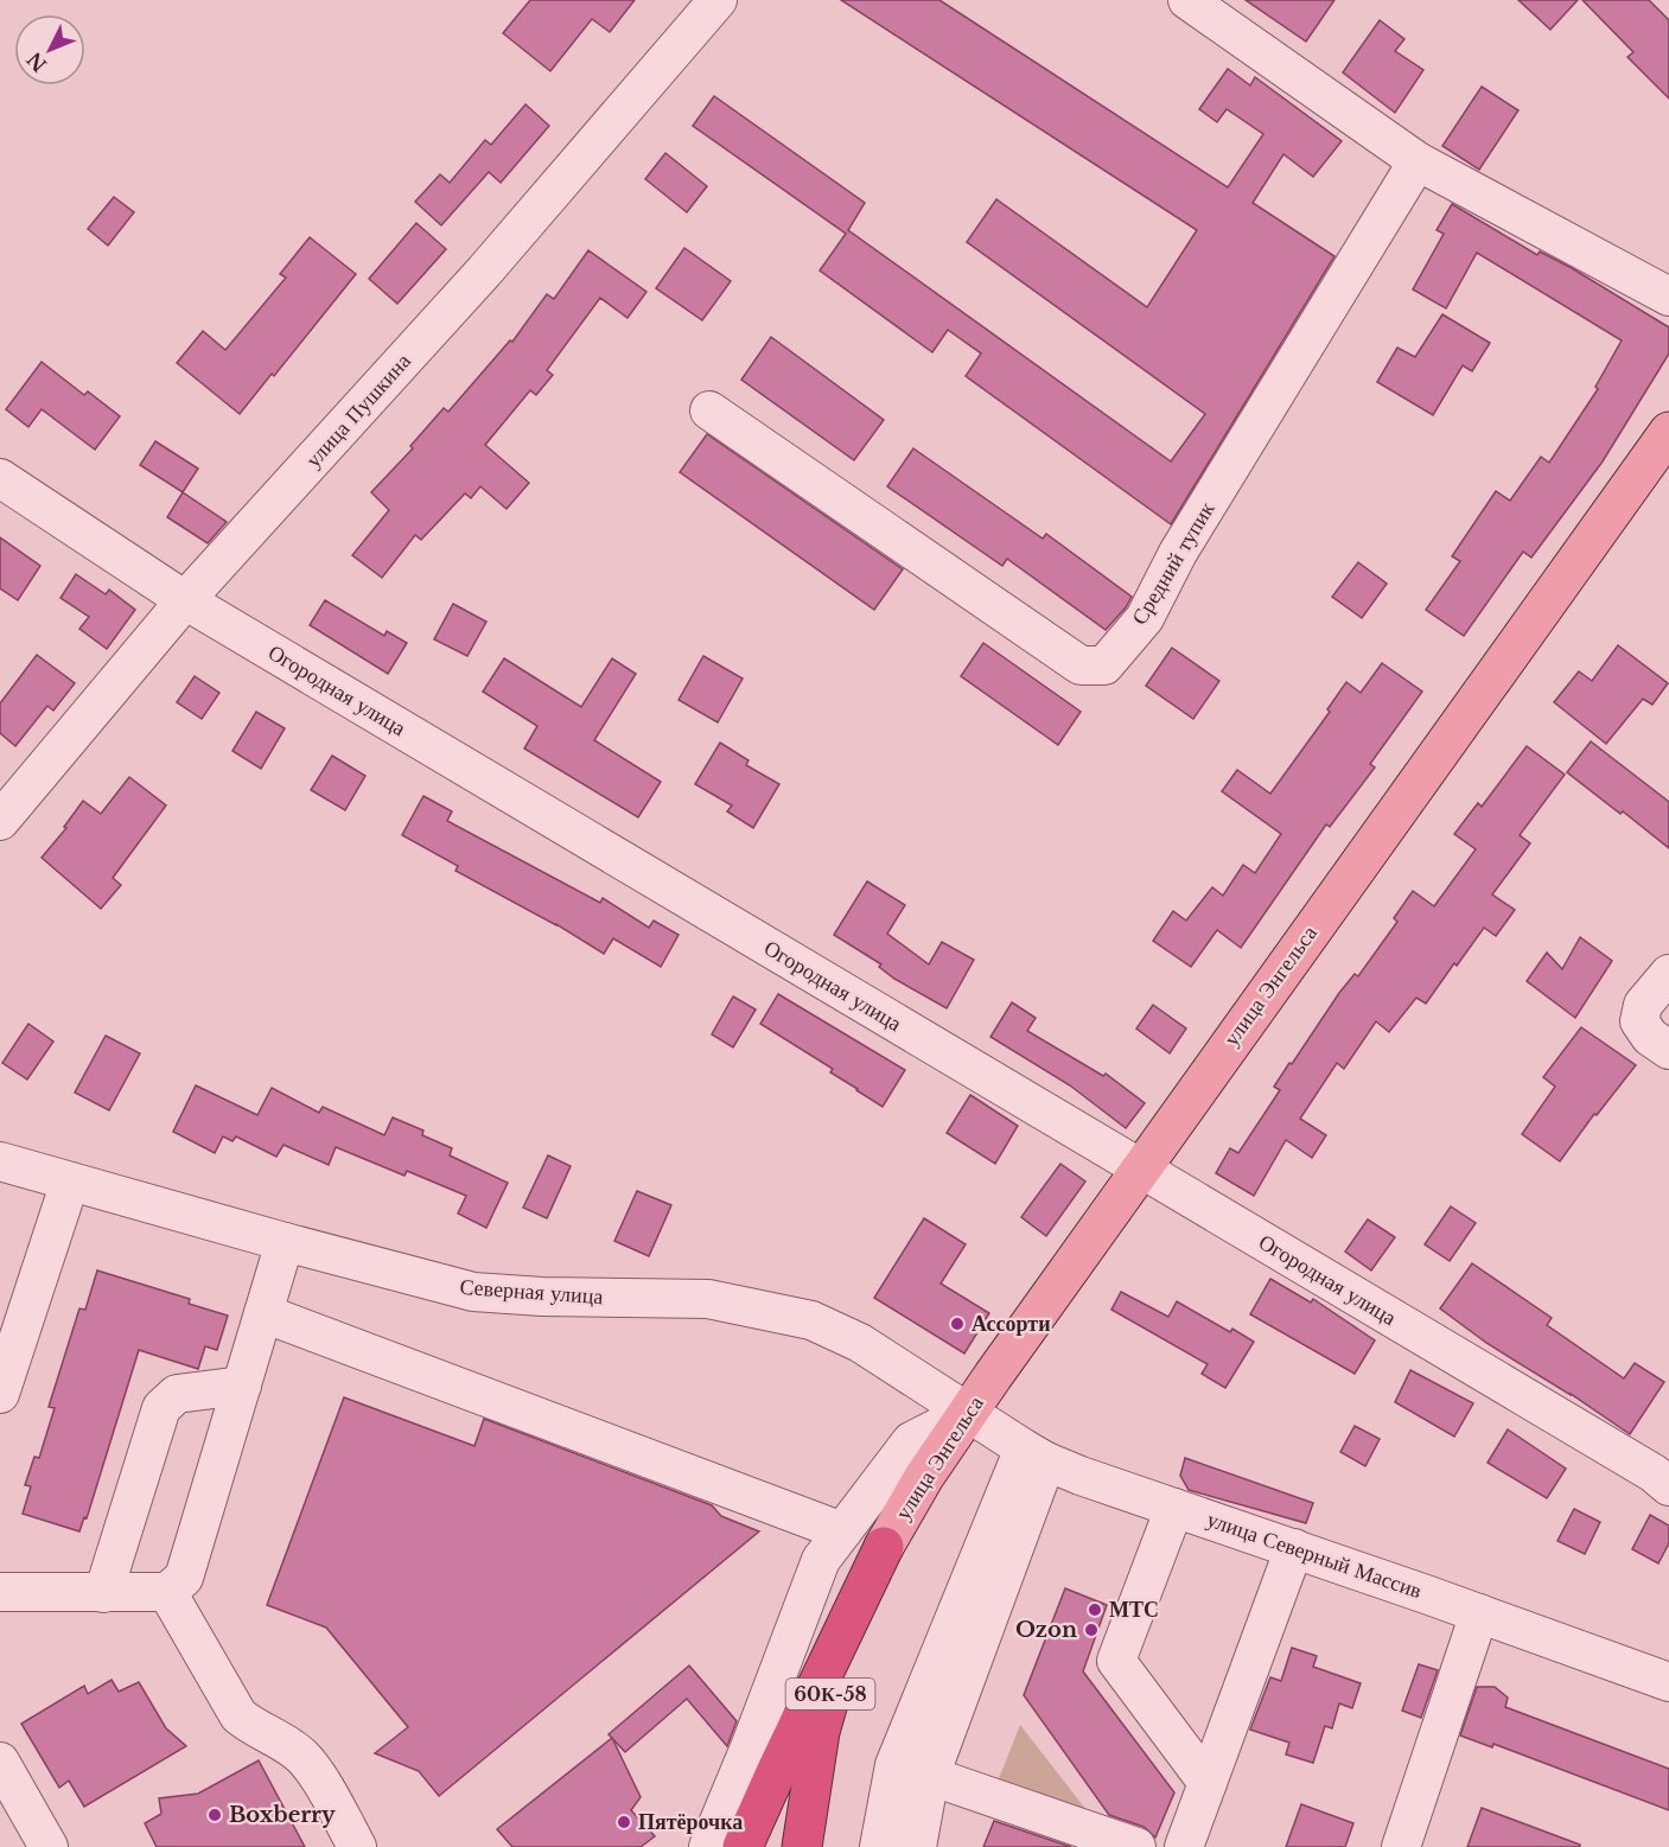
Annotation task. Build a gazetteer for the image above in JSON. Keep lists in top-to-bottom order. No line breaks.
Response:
{"streets":{"highway":["60К-58"],"main road":["улица Энгельса"],"street":["улица Пушкина","Средний тупик","Огородная улица","Северная улица","улица Северный Массив"]},"crossings":[["улица Пушкина","Огородная улица"],["Огородная улица","улица Энгельса"],["улица Энгельса","Северная улица"],["улица Энгельса","улица Северный Массив"],["улица Энгельса","60К-58"],["Северная улица","улица Северный Массив"]],"places":["Ассорти","МТС","Ozon","Boxberry","Пятёрочка"],"north":"bottom left"}
